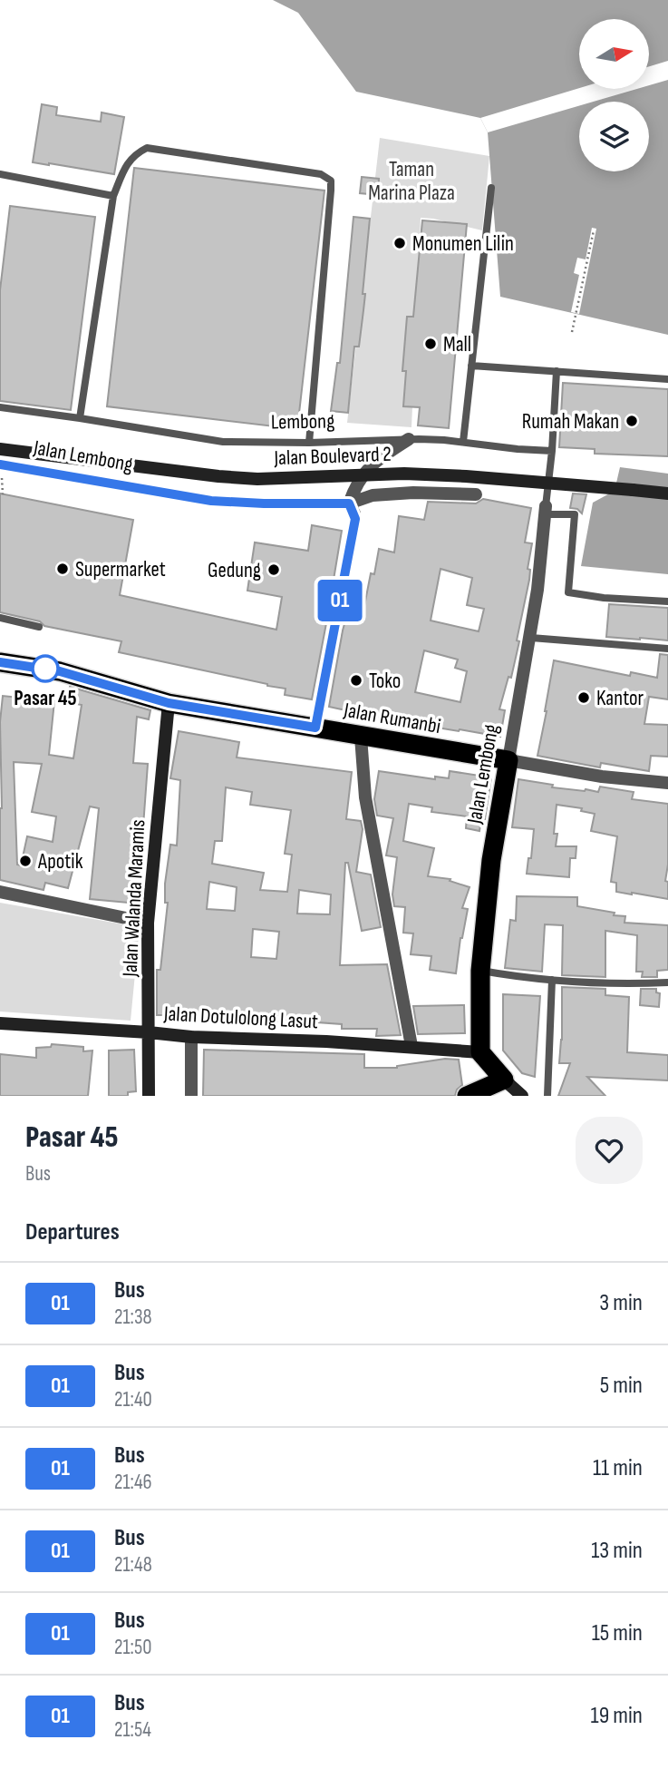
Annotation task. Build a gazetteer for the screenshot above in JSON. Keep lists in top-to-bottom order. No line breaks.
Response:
{"streets":{"highway":["Jalan Lembong","Jalan Rumanbi"],"street":["Jalan Boulevard 2","Jalan Walanda Maramis","Jalan Dotulolong Lasut"],"lane":["Lembong"]},"crossings":[["Jalan Lembong","Jalan Rumanbi"],["Jalan Lembong","Jalan Dotulolong Lasut"],["Jalan Rumanbi","Jalan Walanda Maramis"],["Jalan Walanda Maramis","Jalan Dotulolong Lasut"]],"parks":["Taman Marina Plaza"],"places":["Monumen Lilin","Mall","Rumah Makan","Supermarket","Gedung","Pasar 45","Toko","Kantor","Apotik"],"lines":["bus line 01"],"north":"right","page":{"on_map":"01","heading":[["Pasar 45","Bus"],"Departures"],"list":[{"mark":"01","name":"Bus","note":"21:38","value":"3 min"},{"mark":"01","name":"Bus","note":"21:40","value":"5 min"},{"mark":"01","name":"Bus","note":"21:46","value":"11 min"},{"mark":"01","name":"Bus","note":"21:48","value":"13 min"},{"mark":"01","name":"Bus","note":"21:50","value":"15 min"},{"mark":"01","name":"Bus","note":"21:54","value":"19 min"}]}}
